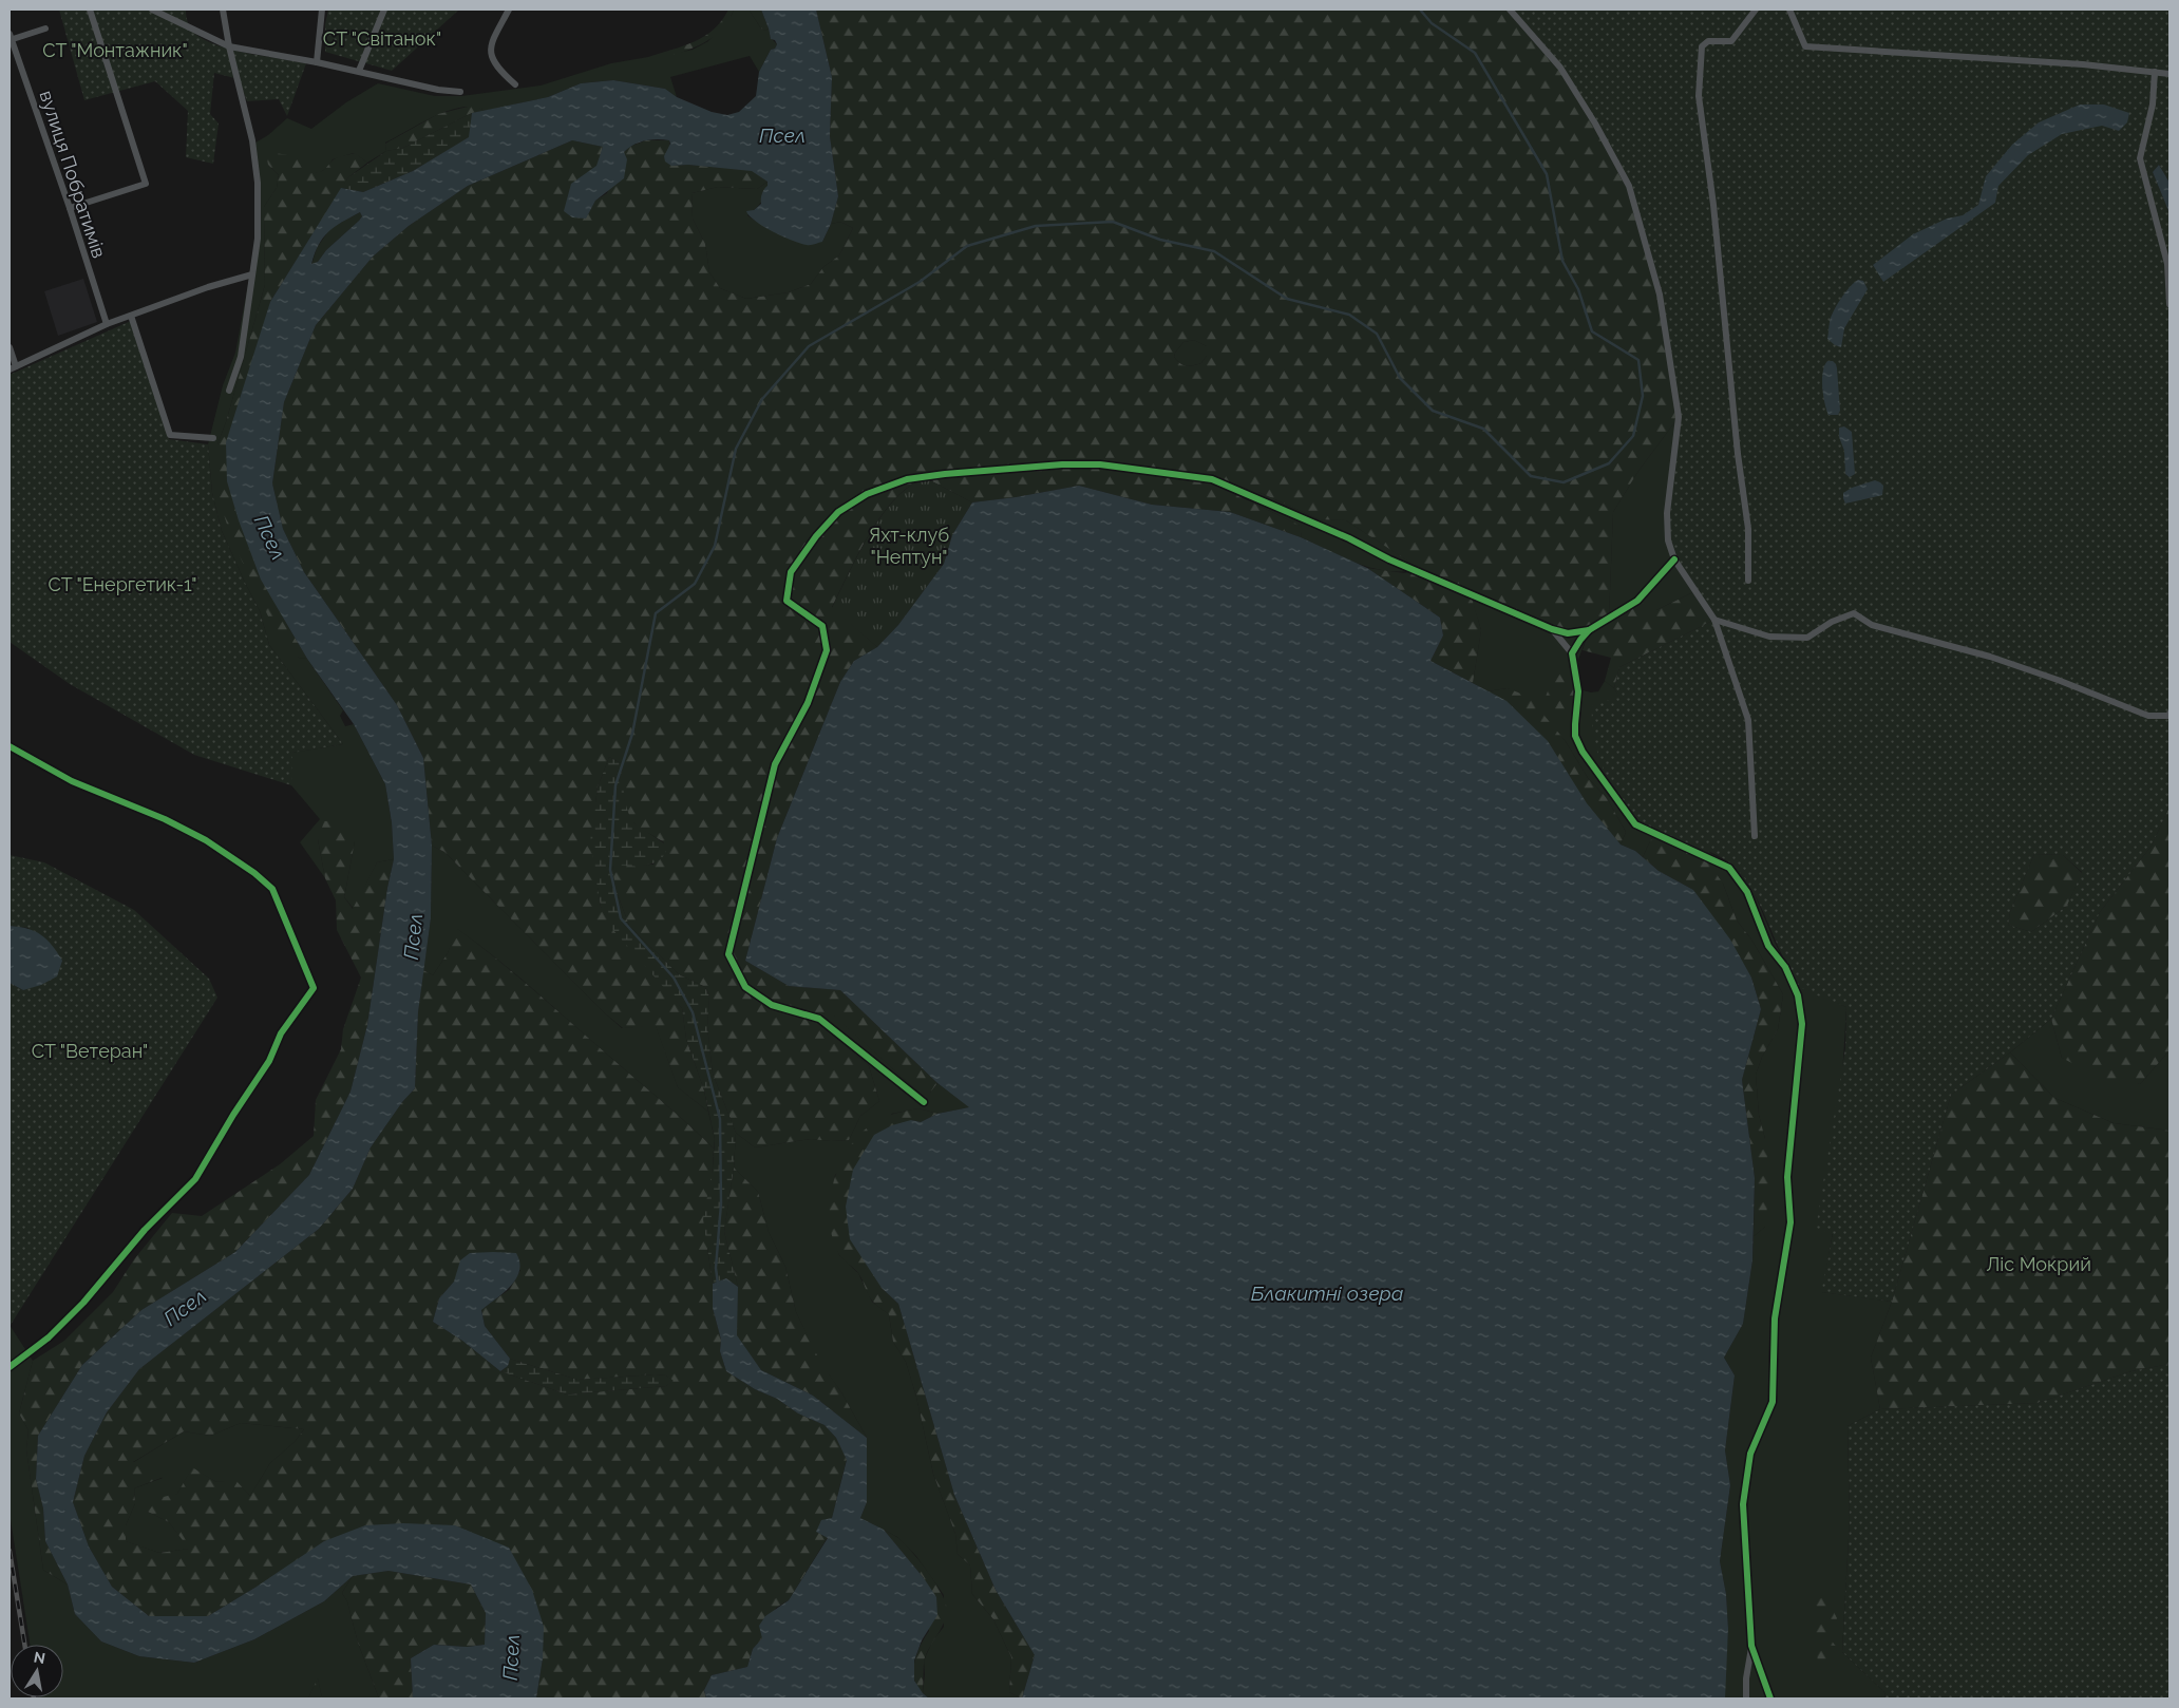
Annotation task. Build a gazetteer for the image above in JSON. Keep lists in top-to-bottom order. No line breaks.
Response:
{"streets":{"street":["вулиця Побратимів"]},"water":["Псел","Блакитні озера"],"parks":["СТ \"Світанок\"","СТ \"Монтажник\"","Яхт-клуб \"Нептун\"","СТ \"Енергетик-1\"","СТ \"Ветеран\"","Ліс Мокрий"],"north":"top"}
